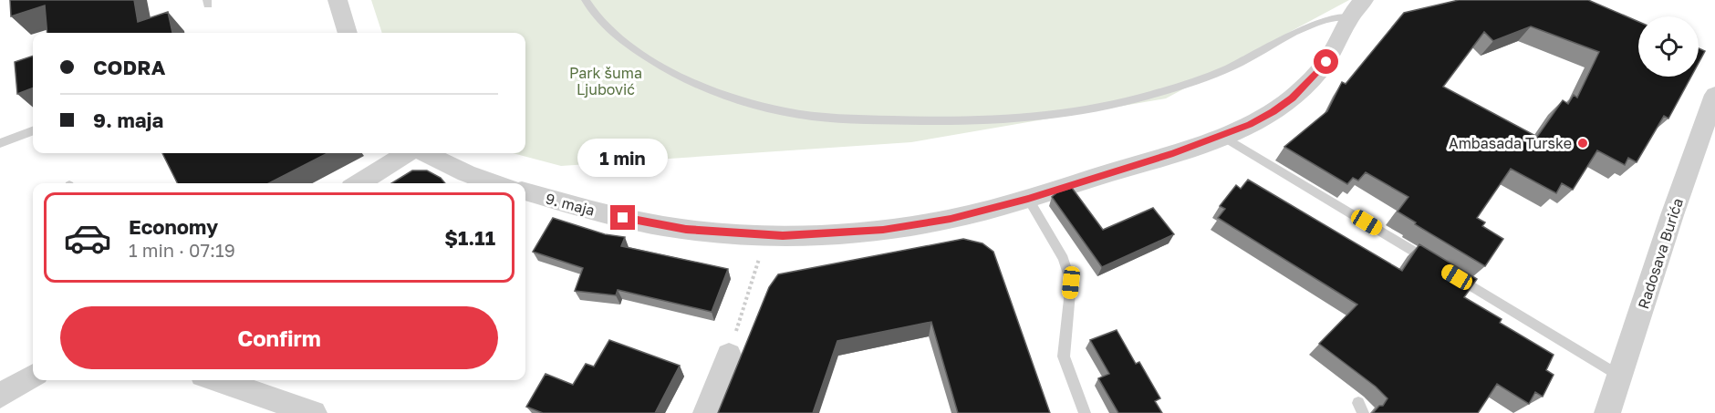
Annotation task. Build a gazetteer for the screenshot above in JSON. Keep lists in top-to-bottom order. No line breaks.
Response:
{"streets":{"street":["9. maja","Radosava Burića"]},"parks":["Park šuma Ljubović"],"places":["Ambasada Turske"],"page":{"banner":["CODRA","9. maja"],"bubble":"1 min","list":[{"name":"Economy","note":"1 min · 07:19","value":"$1.11"}],"buttons":"Confirm"}}
